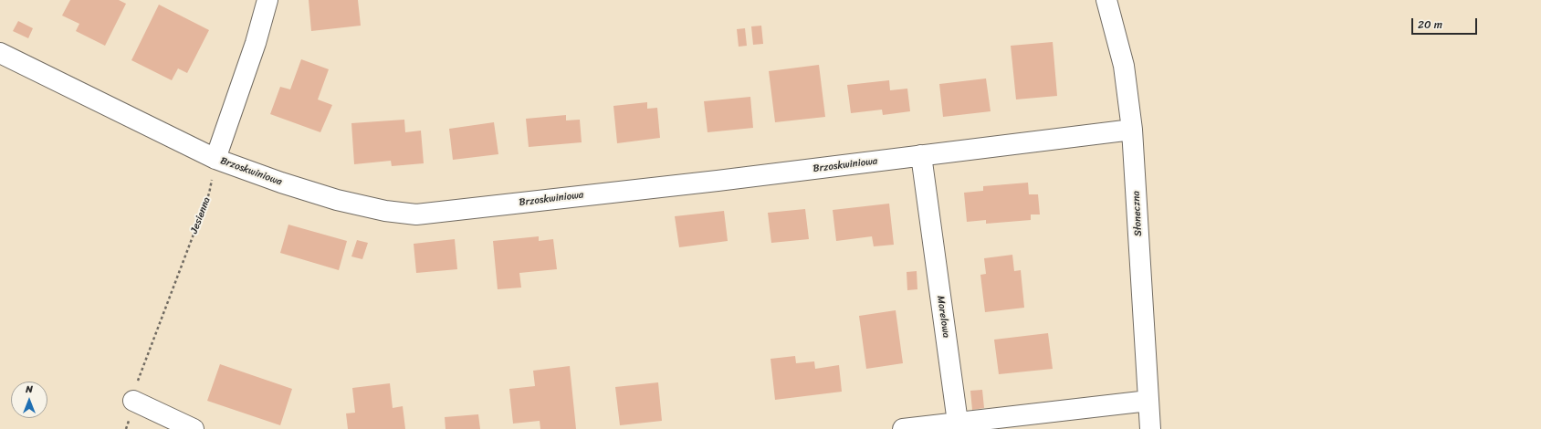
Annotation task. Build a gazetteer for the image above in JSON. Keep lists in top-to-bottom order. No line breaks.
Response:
{"streets":{"street":["Brzoskwiniowa","Słoneczna","Morelowa"],"path":["Jesienna"]},"crossings":[["Brzoskwiniowa","Słoneczna"],["Brzoskwiniowa","Jesienna"],["Brzoskwiniowa","Morelowa"]],"scale_bar":"20 m","north":"top"}
